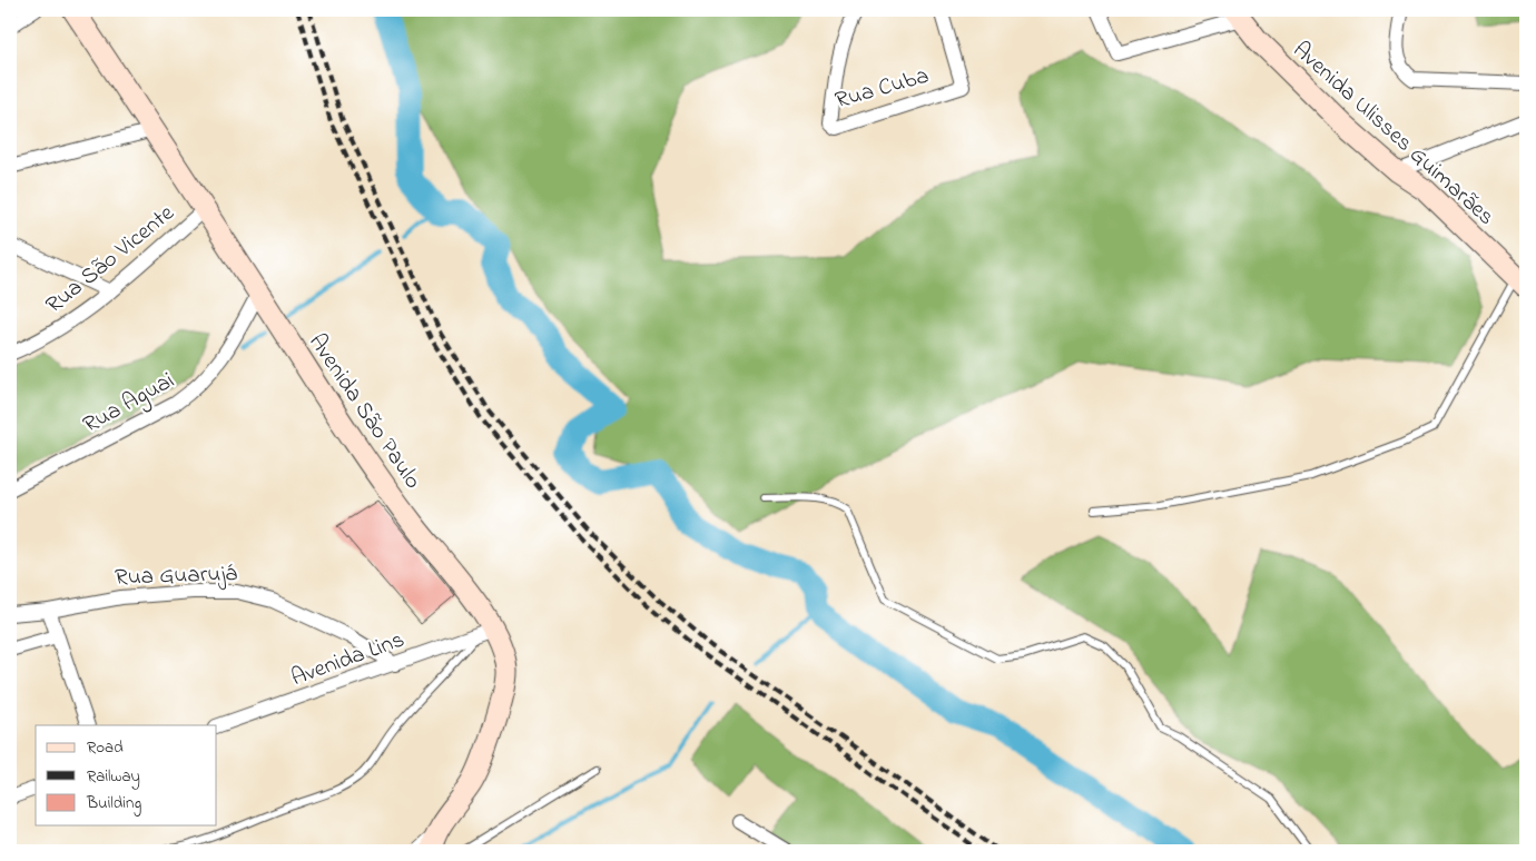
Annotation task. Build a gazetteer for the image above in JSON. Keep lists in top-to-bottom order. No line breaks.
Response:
{"streets":{"main road":["Avenida Ulisses Guimarães","Avenida São Paulo"],"street":["Rua Cuba","Rua São Vicente","Rua Aguai","Rua Guarujá","Avenida Lins"]},"crossings":[["Rua São Vicente","Avenida São Paulo"],["Rua Aguai","Avenida São Paulo"],["Avenida São Paulo","Avenida Lins"],["Rua Guarujá","Avenida Lins"]],"legend":["Road","Railway","Building"]}
